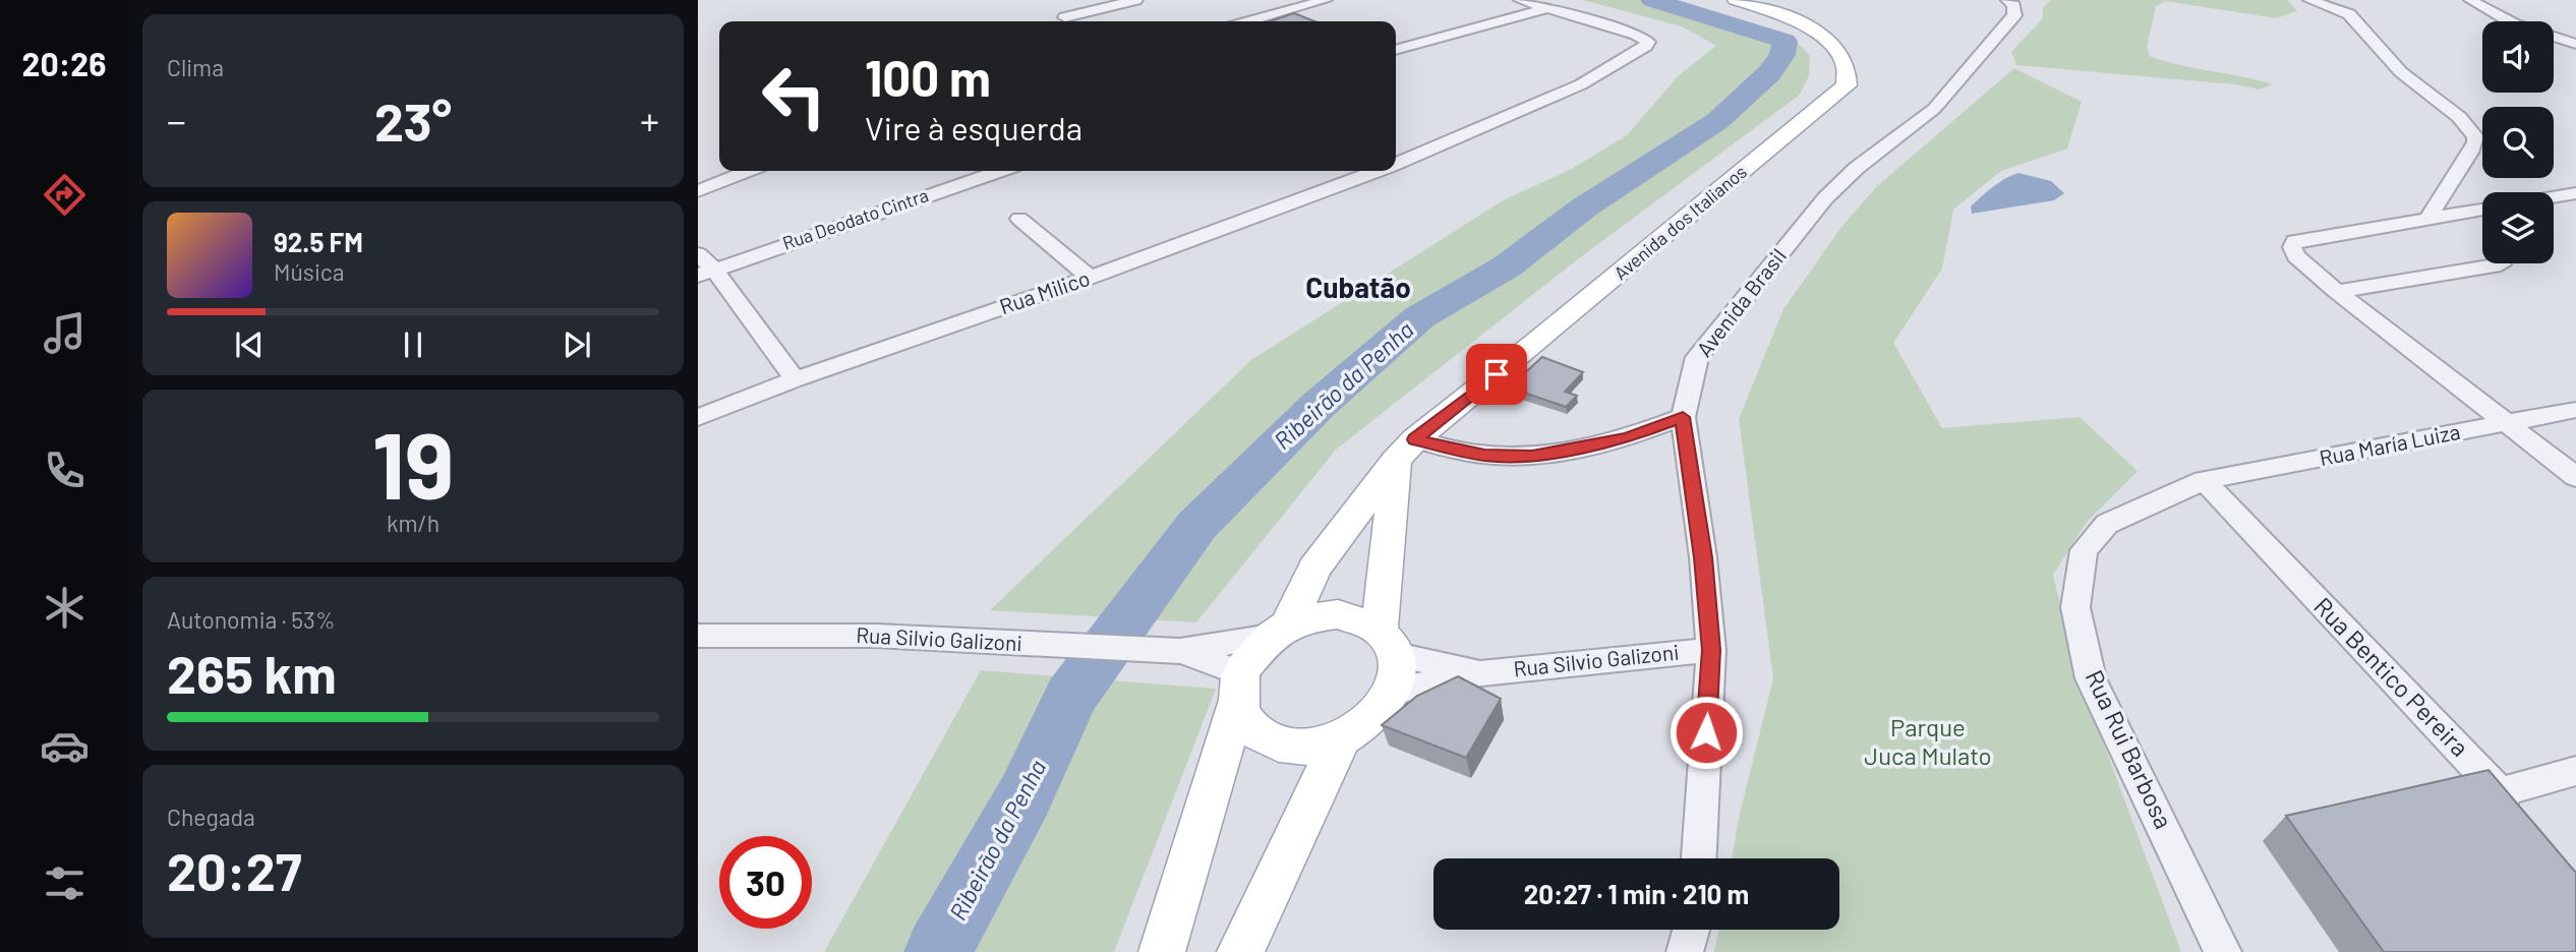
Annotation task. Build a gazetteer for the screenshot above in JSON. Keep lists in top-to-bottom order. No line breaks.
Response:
{"streets":{"main road":["Avenida dos Italianos"],"street":["Rua Deodato Cintra","Rua Milico","Avenida Brasil","Rua María Luiza","Rua Silvio Galizoni","Rua Bentico Pereira","Rua Rui Barbosa"]},"crossings":[["Avenida dos Italianos","Rua Silvio Galizoni"],["Avenida Brasil","Rua Silvio Galizoni"],["Rua María Luiza","Rua Bentico Pereira"],["Rua María Luiza","Rua Rui Barbosa"],["Rua Bentico Pereira","Rua Rui Barbosa"]],"districts":["Cubatão"],"water":["Ribeirão da Penha"],"parks":["Parque Juca Mulato"],"page":{"tabs":"20:26","tile":["Clima",["19","km/h"],["Autonomia · 53%","265 km"],["Chegada","20:27"]],"turn":["100 m","Vire à esquerda"],"heat":["−","23°","+"],"song":["92.5 FM","Música"],"limit":"30","trip":"20:27 · 1 min · 210 m"}}
